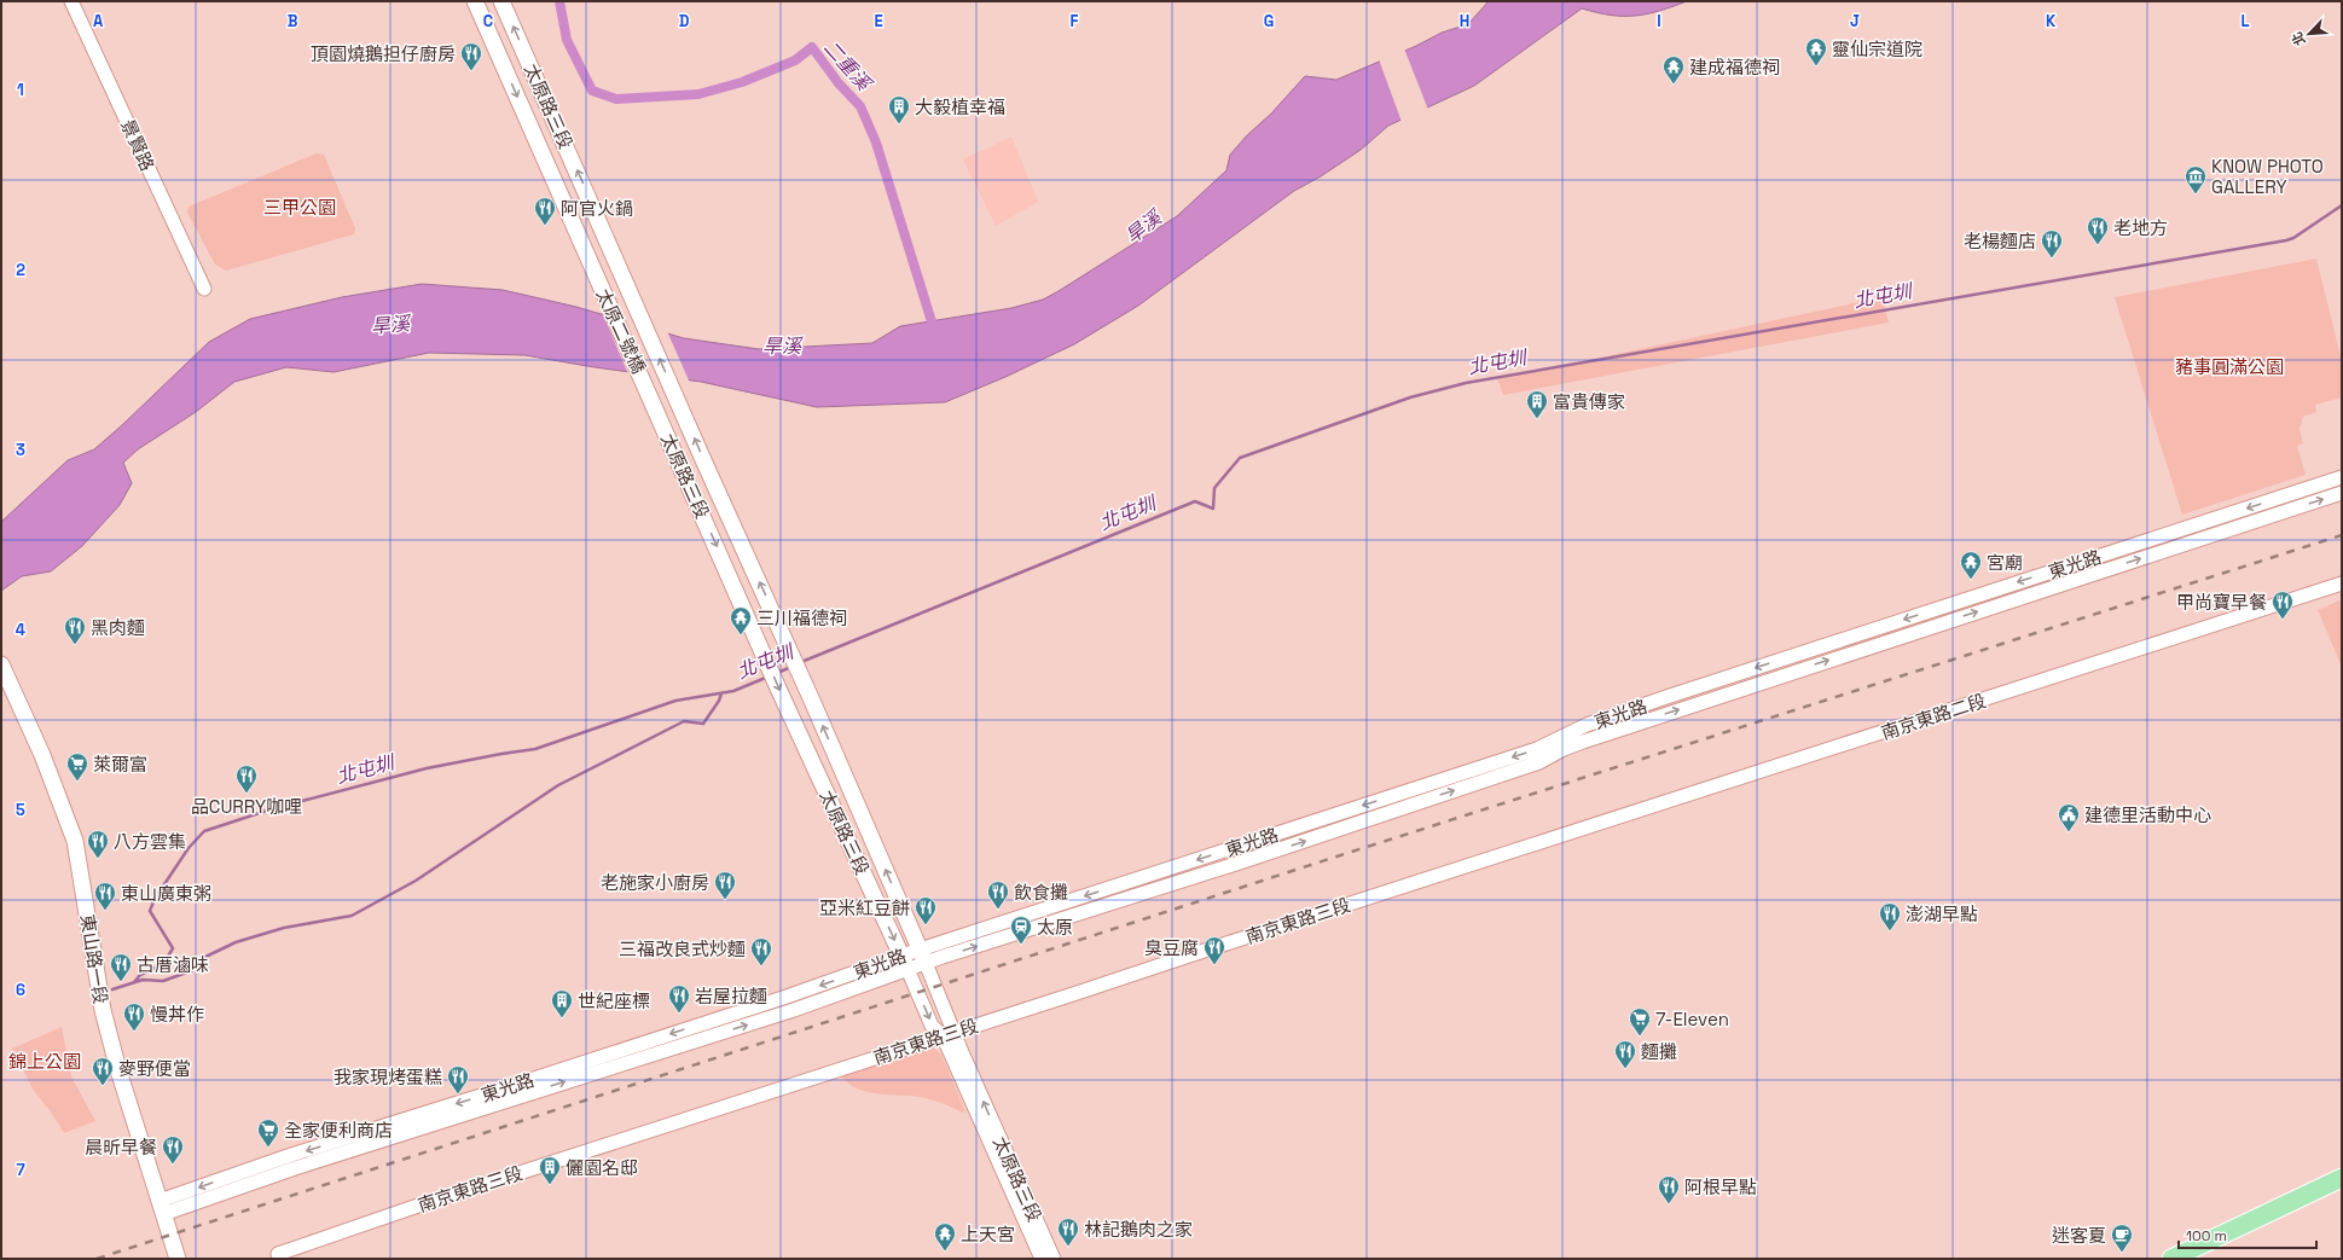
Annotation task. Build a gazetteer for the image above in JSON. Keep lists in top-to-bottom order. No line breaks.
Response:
{"streets":{"main road":["太原路三段","太原二號橋","東山路一段"],"street":["景賢路","東光路","南京東路二段","南京東路三段"]},"crossings":[["太原路三段","太原二號橋"],["太原路三段","東光路"],["太原路三段","南京東路三段"],["東光路","東山路一段"],["南京東路二段","南京東路三段"]],"water":["二重溪","旱溪","北屯圳"],"parks":["三甲公園","豬事圓滿公園","錦上公園"],"places":{"temple":["靈仙宗道院","建成福德祠","宮廟","三川福德祠","上天宮"],"restaurant":["頂園燒鵝担仔廚房","阿官火鍋","老地方","老楊麵店","甲尚寶早餐","黑肉麵","品CURRY咖哩","八方雲集","老施家小廚房","飲食攤","東山廣東粥","亞米紅豆餅","澎湖早點","臭豆腐","三福改良式炒麵","古厝滷味","岩屋拉麵","慢丼作","麵攤","麥野便當","我家現烤蛋糕","晨昕早餐","阿根早點","林記鵝肉之家"],"building":["大毅植幸福","富貴傳家","世紀座標","儷園名邸"],"museum":["KNOW PHOTO GALLERY"],"supermarket":["萊爾富","7-Eleven","全家便利商店"],"public building":["建德里活動中心"],"station":["太原"],"cafe":["迷客夏"]},"scale_bar":"100 m","north":"bottom left","grid":{"columns":["A","B","C","D","E","F","G","H","I","J","K","L"],"rows":["1","2","3","4","5","6","7"]}}
